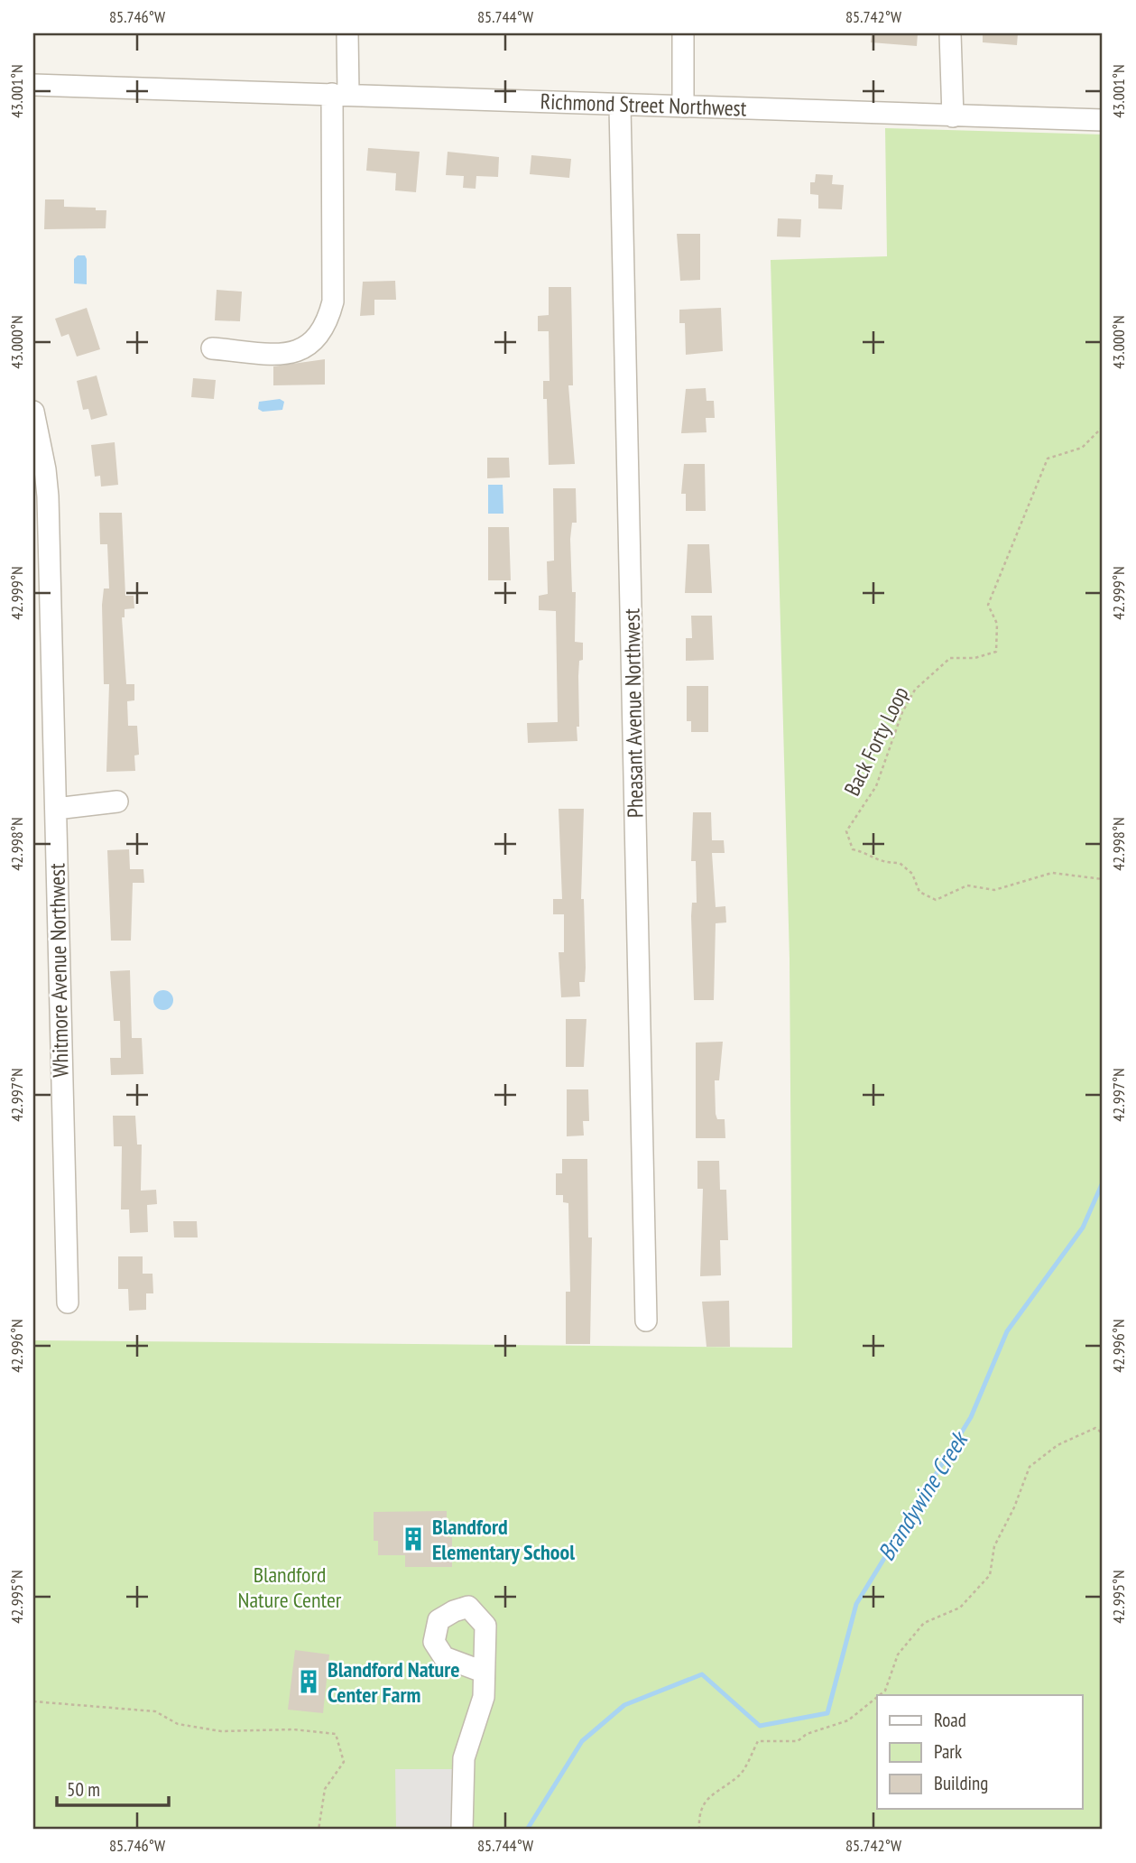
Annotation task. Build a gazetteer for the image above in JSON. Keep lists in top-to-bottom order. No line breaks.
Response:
{"streets":{"street":["Richmond Street Northwest","Pheasant Avenue Northwest","Whitmore Avenue Northwest"],"path":["Back Forty Loop"]},"crossings":[["Richmond Street Northwest","Pheasant Avenue Northwest"]],"water":["Brandywine Creek"],"parks":["Blandford Nature Center"],"places":{"building":["Blandford Elementary School","Blandford Nature Center Farm"]},"legend":["Road","Park","Building"],"scale_bar":"50 m","coordinates":["85.746°W","85.744°W","85.742°W","43.001°N","43.000°N","42.999°N","42.998°N","42.997°N","42.996°N","42.995°N"]}
